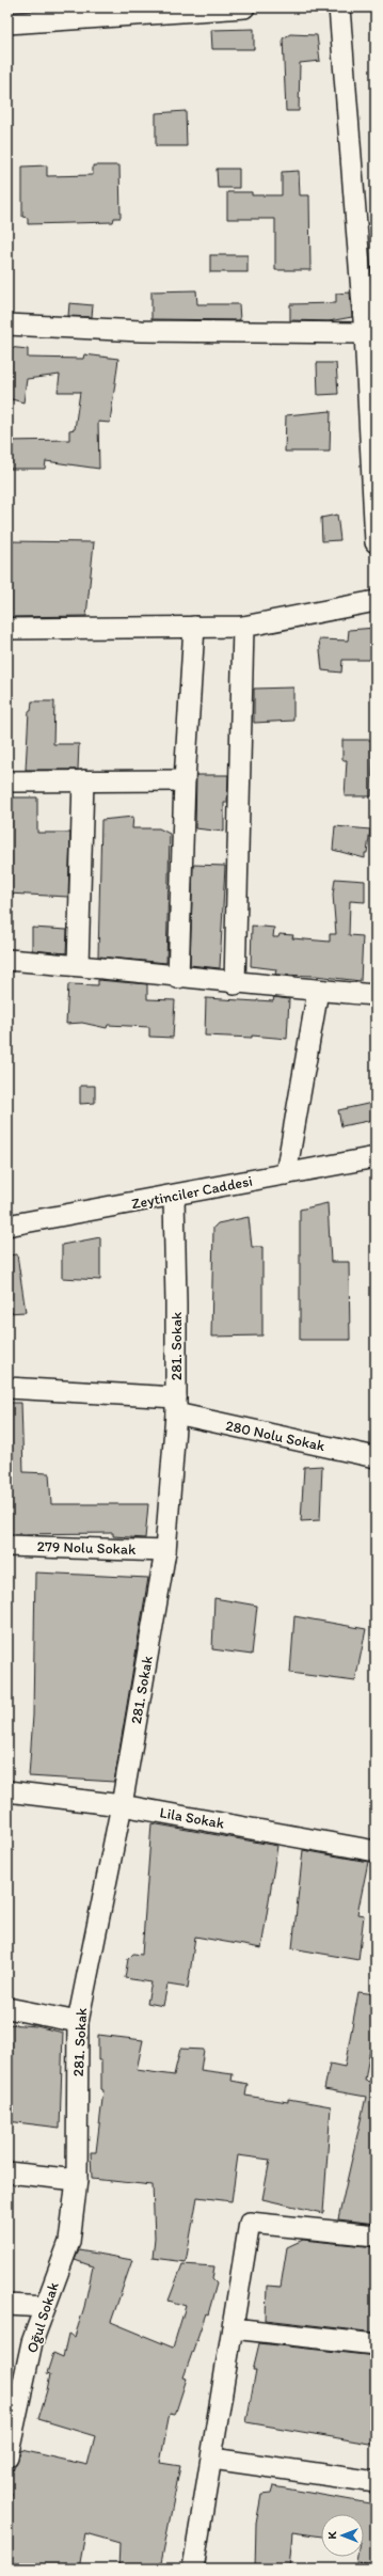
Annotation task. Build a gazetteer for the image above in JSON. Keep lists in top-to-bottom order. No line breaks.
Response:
{"streets":{"street":["Zeytinciler Caddesi","281. Sokak","280 Nolu Sokak","279 Nolu Sokak","Lila Sokak","Oğul Sokak"]},"crossings":[["Zeytinciler Caddesi","281. Sokak"],["281. Sokak","280 Nolu Sokak"],["281. Sokak","279 Nolu Sokak"],["281. Sokak","Lila Sokak"],["281. Sokak","Oğul Sokak"]],"north":"left"}
